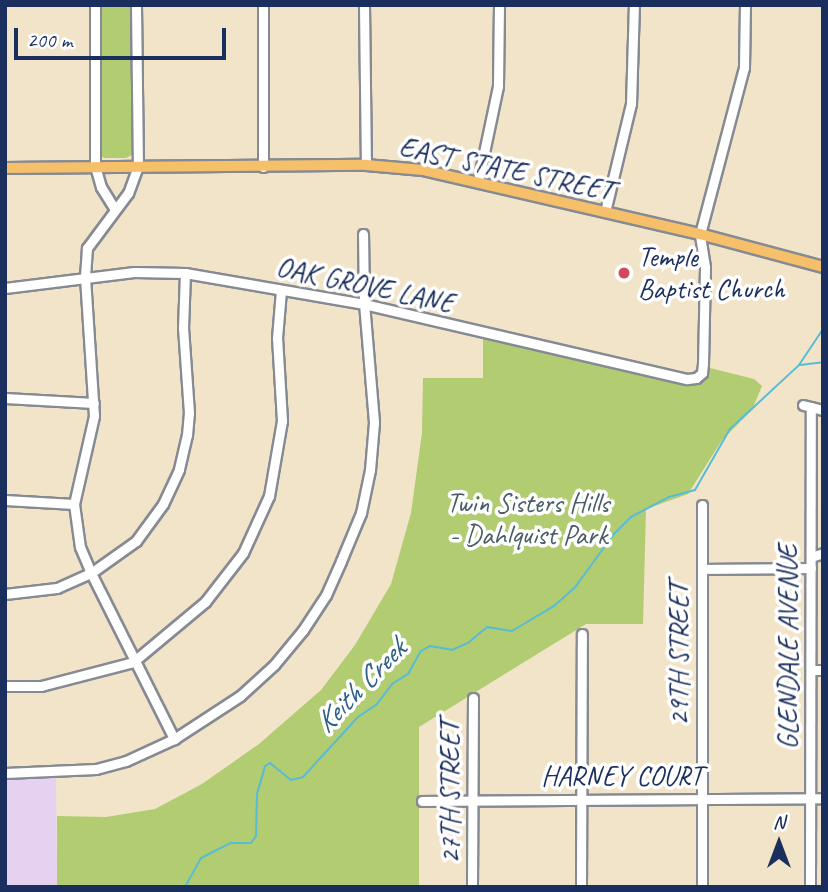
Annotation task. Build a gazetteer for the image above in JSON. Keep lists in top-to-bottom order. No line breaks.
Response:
{"streets":{"main road":["EAST STATE STREET"],"street":["OAK GROVE LANE","GLENDALE AVENUE","29TH STREET","HARNEY COURT","27TH STREET"]},"crossings":[["EAST STATE STREET","OAK GROVE LANE"],["GLENDALE AVENUE","HARNEY COURT"],["29TH STREET","HARNEY COURT"],["HARNEY COURT","27TH STREET"]],"water":["Keith Creek"],"parks":["Twin Sisters Hills - Dahlquist Park"],"places":["Temple Baptist Church"],"scale_bar":"200 m","north":"top"}
